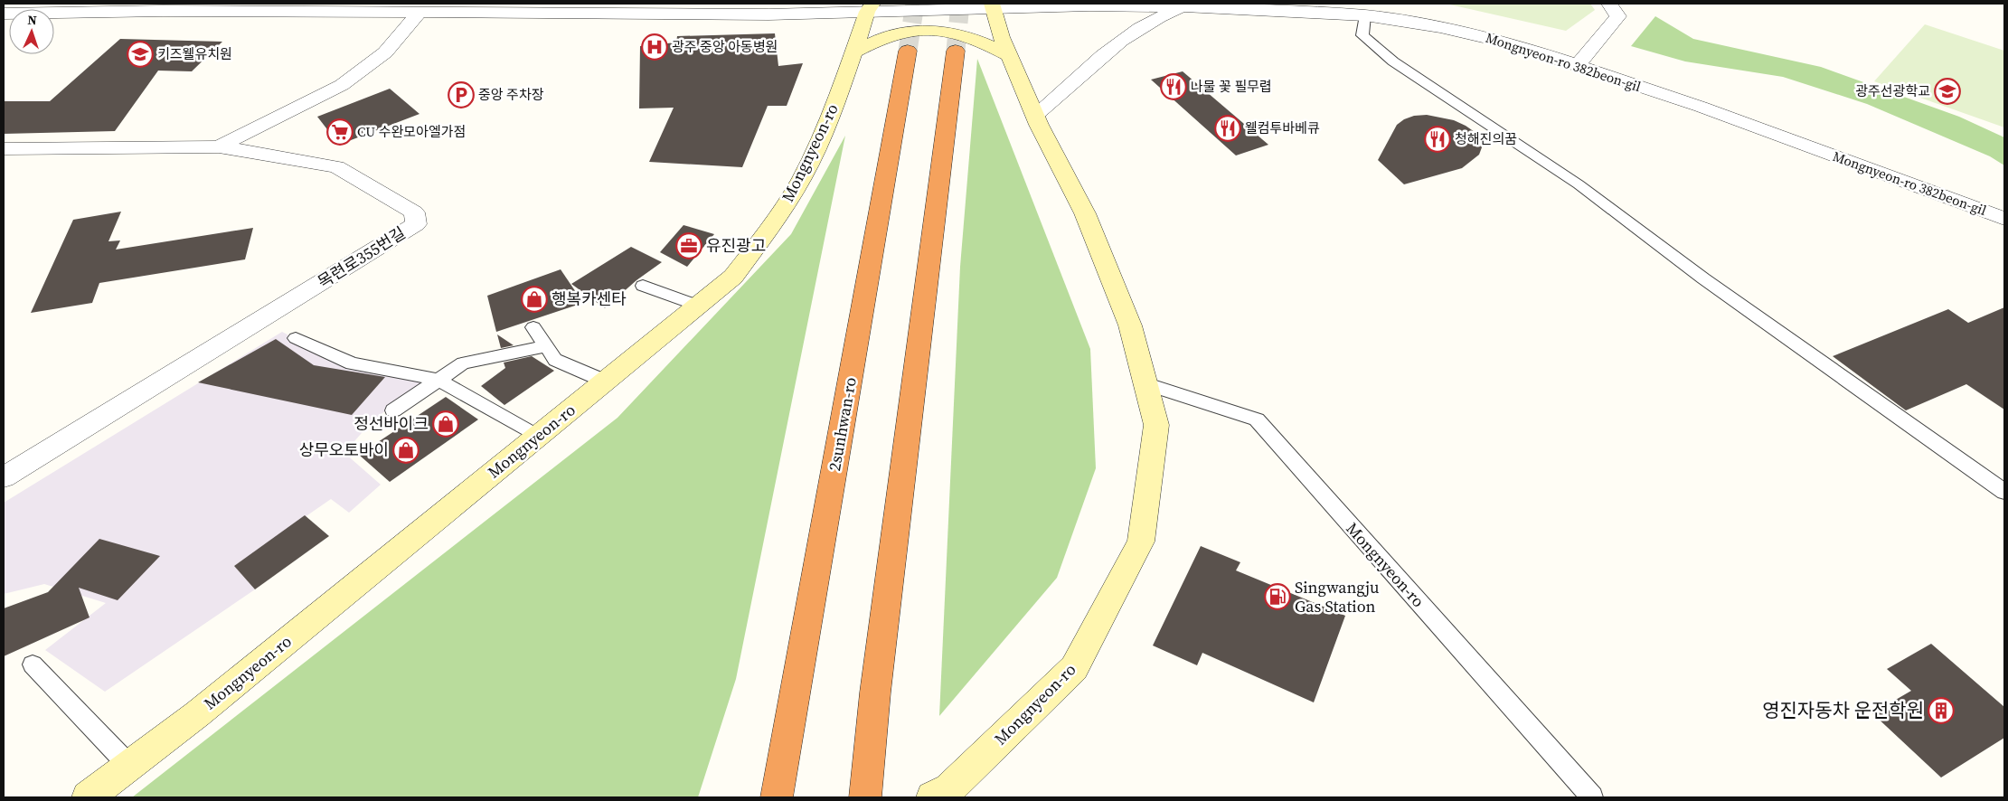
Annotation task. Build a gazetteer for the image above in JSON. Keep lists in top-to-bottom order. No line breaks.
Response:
{"streets":{"highway":["2sunhwan-ro"],"main road":["Mongnyeon-ro"],"street":["Mongnyeon-ro 382beon-gil","목련로355번길"]},"crossings":[["Mongnyeon-ro 382beon-gil","Mongnyeon-ro"]],"places":{"hospital":["광주 중앙 아동병원"],"school or university":["키즈웰유치원","광주선광학교"],"restaurant":["나물 꽃 필무렵","웰컴투바베큐","청해진의꿈"],"parking":["중앙 주차장"],"supermarket":["CU 수완모아엘가점"],"office":["유진광고"],"shop":["행복카센타","정선바이크","상무오토바이"],"fuel station":["Singwangju Gas Station"],"building":["영진자동차 운전학원"]},"north":"top"}
